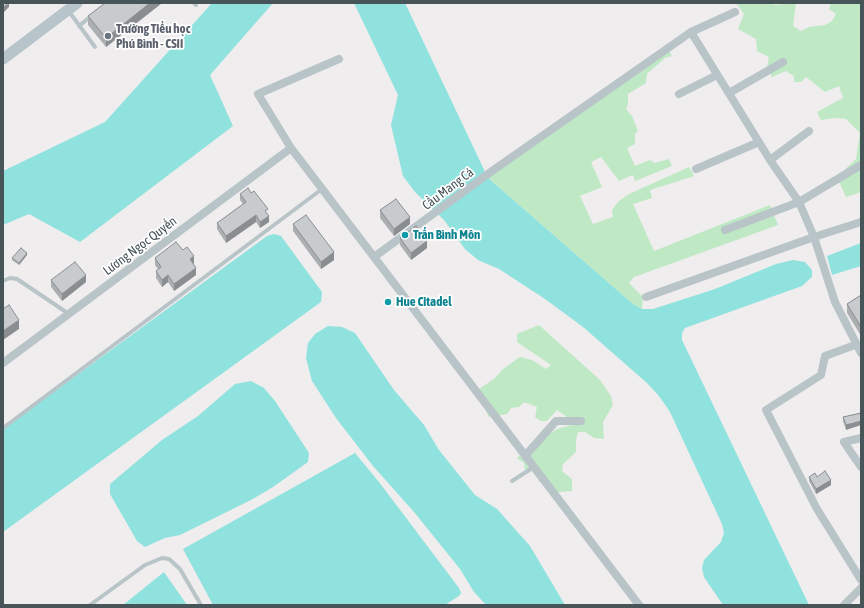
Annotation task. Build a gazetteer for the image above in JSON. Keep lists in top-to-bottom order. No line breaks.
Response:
{"streets":{"street":["Cầu Mang Cá","Lương Ngọc Quyến"]},"places":["Trường Tiểu học Phú Bình - CSII","Trấn Bình Môn","Hue Citadel"]}
